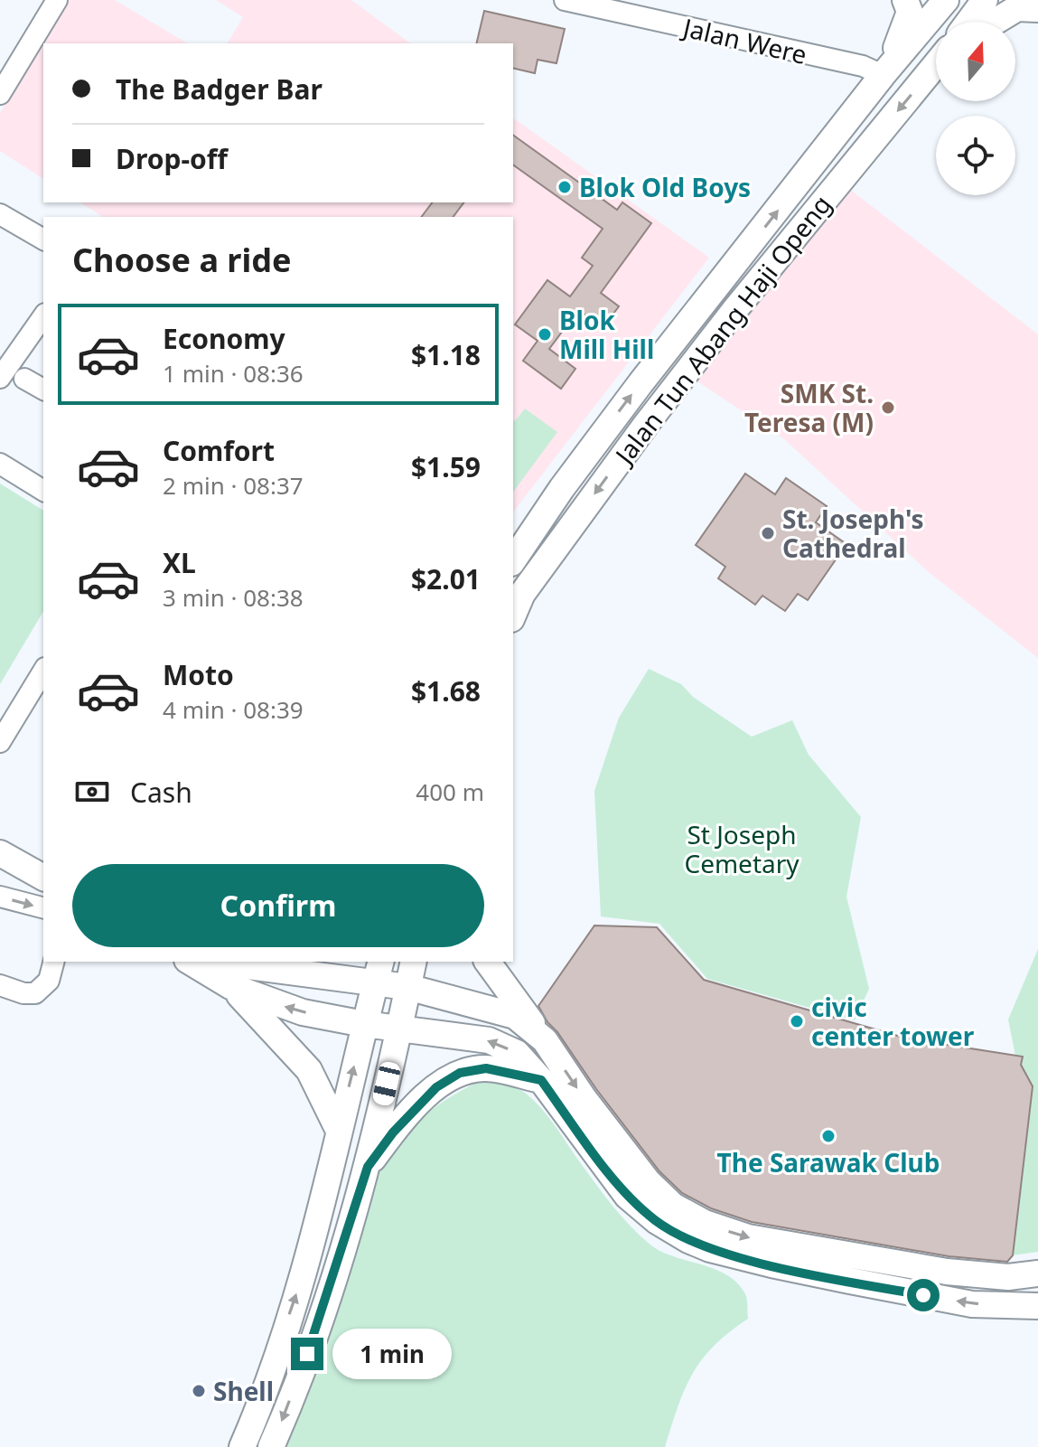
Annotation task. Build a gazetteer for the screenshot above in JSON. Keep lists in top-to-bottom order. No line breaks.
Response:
{"streets":{"main road":["Jalan Tun Abang Haji Openg"],"street":["Jalan Were"]},"crossings":[["Jalan Were","Jalan Tun Abang Haji Openg"]],"parks":["St Joseph Cemetary"],"places":["Blok Old Boys","Blok Mill Hill","SMK St. Teresa (M)","St. Joseph's Cathedral","civic center tower","The Sarawak Club","Shell"],"north":"top","page":{"banner":["The Badger Bar","Drop-off"],"heading":"Choose a ride","list":[{"name":"Economy","note":"1 min · 08:36","value":"$1.18"},{"name":"Comfort","note":"2 min · 08:37","value":"$1.59"},{"name":"XL","note":"3 min · 08:38","value":"$2.01"},{"name":"Moto","note":"4 min · 08:39","value":"$1.68"}],"pay":["Cash","400 m"],"buttons":"Confirm","bubble":"1 min"}}
